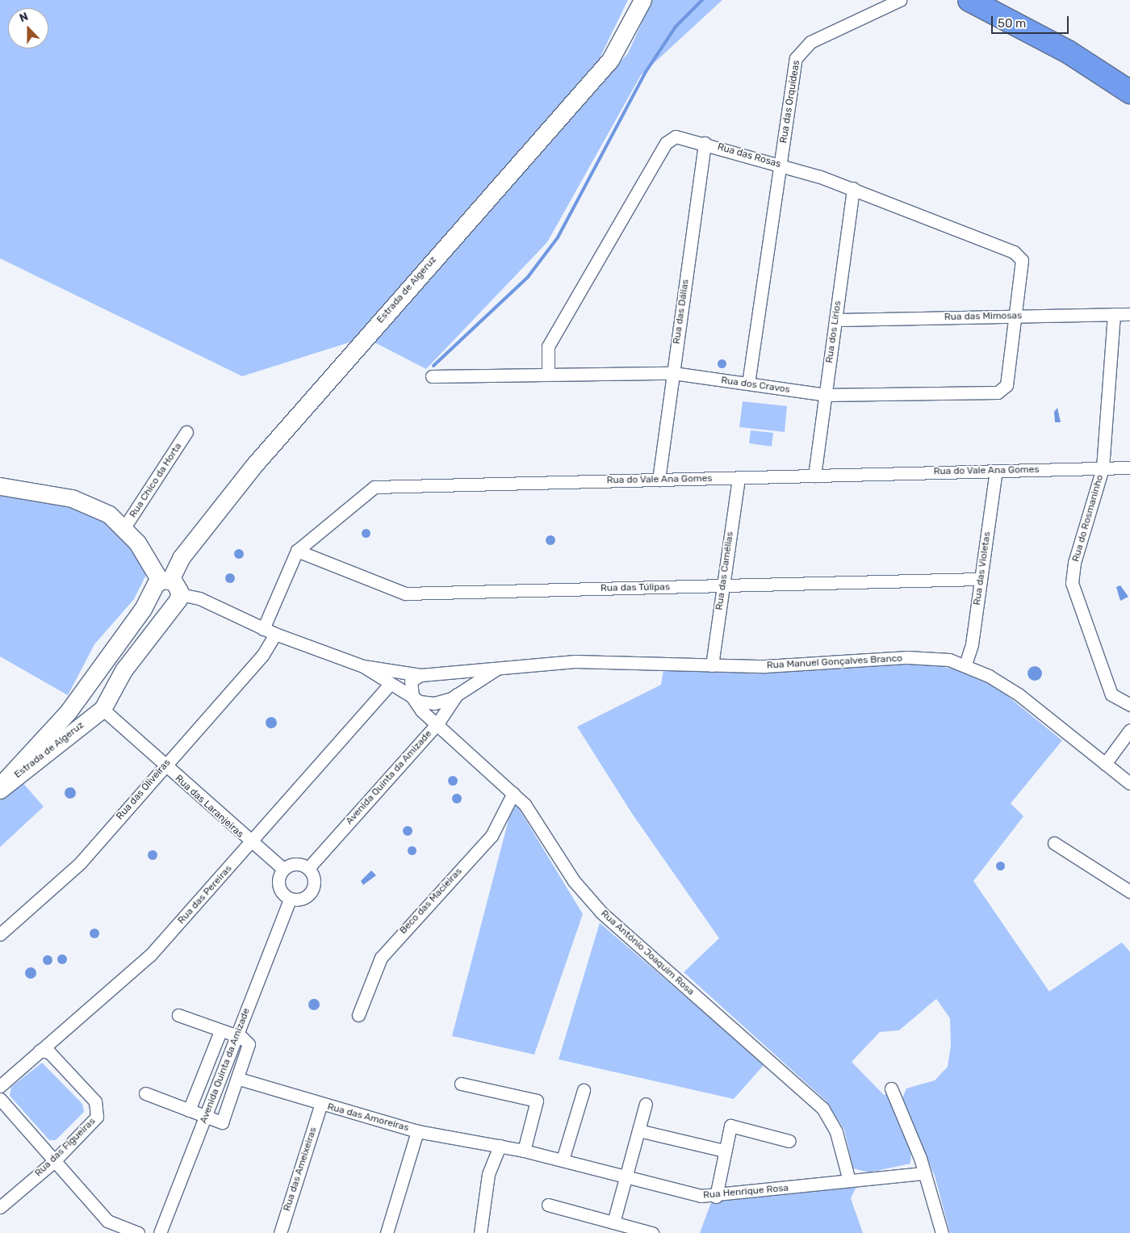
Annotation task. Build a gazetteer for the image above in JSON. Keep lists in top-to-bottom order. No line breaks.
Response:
{"streets":{"main road":["Estrada de Algeruz"],"street":["Rua das Orquídeas","Rua das Rosas","Rua das Dálias","Rua das Mimosas","Rua dos Lírios","Rua dos Cravos","Rua do Vale Ana Gomes","Rua Chico da Horta","Rua do Rosmaninho","Rua das Violetas","Rua das Camélias","Rua das Túlipas","Rua Manuel Gonçalves Branco","Avenida Quinta da Amizade","Rua das Oliveiras","Rua das Laranjeiras","Rua das Pereiras","Beco das Macieiras","Rua António Joaquim Rosa","Rua das Amoreiras","Rua das Figueiras","Rua das Ameixeiras","Rua Henrique Rosa"]},"crossings":[["Rua das Orquídeas","Rua das Rosas"],["Rua das Orquídeas","Rua dos Cravos"],["Rua das Rosas","Rua das Dálias"],["Rua das Rosas","Rua das Mimosas"],["Rua das Rosas","Rua dos Lírios"],["Rua das Rosas","Rua dos Cravos"],["Estrada de Algeruz","Rua Manuel Gonçalves Branco"],["Estrada de Algeruz","Rua das Laranjeiras"],["Rua das Dálias","Rua dos Cravos"],["Rua das Dálias","Rua do Vale Ana Gomes"],["Rua das Mimosas","Rua dos Lírios"],["Rua das Mimosas","Rua dos Cravos"],["Rua das Mimosas","Rua do Rosmaninho"],["Rua dos Lírios","Rua dos Cravos"],["Rua dos Lírios","Rua do Vale Ana Gomes"],["Rua do Vale Ana Gomes","Rua do Rosmaninho"],["Rua do Vale Ana Gomes","Rua das Violetas"],["Rua do Vale Ana Gomes","Rua das Camélias"],["Rua do Vale Ana Gomes","Rua das Túlipas"],["Rua do Vale Ana Gomes","Rua Manuel Gonçalves Branco"],["Rua das Violetas","Rua das Túlipas"],["Rua das Violetas","Rua Manuel Gonçalves Branco"],["Rua das Camélias","Rua das Túlipas"],["Rua das Camélias","Rua Manuel Gonçalves Branco"],["Rua Manuel Gonçalves Branco","Rua das Oliveiras"],["Rua Manuel Gonçalves Branco","Rua das Pereiras"],["Rua Manuel Gonçalves Branco","Rua António Joaquim Rosa"],["Avenida Quinta da Amizade","Rua das Laranjeiras"],["Avenida Quinta da Amizade","Rua António Joaquim Rosa"],["Rua das Oliveiras","Rua das Laranjeiras"],["Rua das Laranjeiras","Rua das Pereiras"],["Rua das Pereiras","Rua das Figueiras"],["Beco das Macieiras","Rua António Joaquim Rosa"],["Rua António Joaquim Rosa","Rua Henrique Rosa"],["Rua das Amoreiras","Rua das Ameixeiras"],["Rua das Amoreiras","Rua Henrique Rosa"]],"scale_bar":"50 m","north":"top"}
